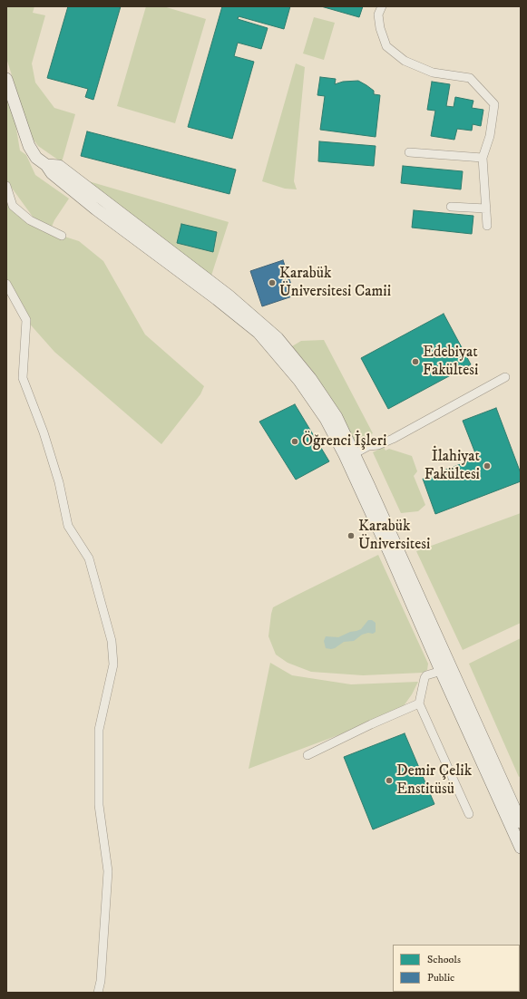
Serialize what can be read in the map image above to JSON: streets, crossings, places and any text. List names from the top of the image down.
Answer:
{
  "places": [
    "Karabük Üniversitesi Camii",
    "Edebiyat Fakültesi",
    "Öğrenci İşleri",
    "İlahiyat Fakültesi",
    "Karabük Üniversitesi",
    "Demir Çelik Enstitüsü"
  ],
  "legend": ["Schools", "Public"]
}
